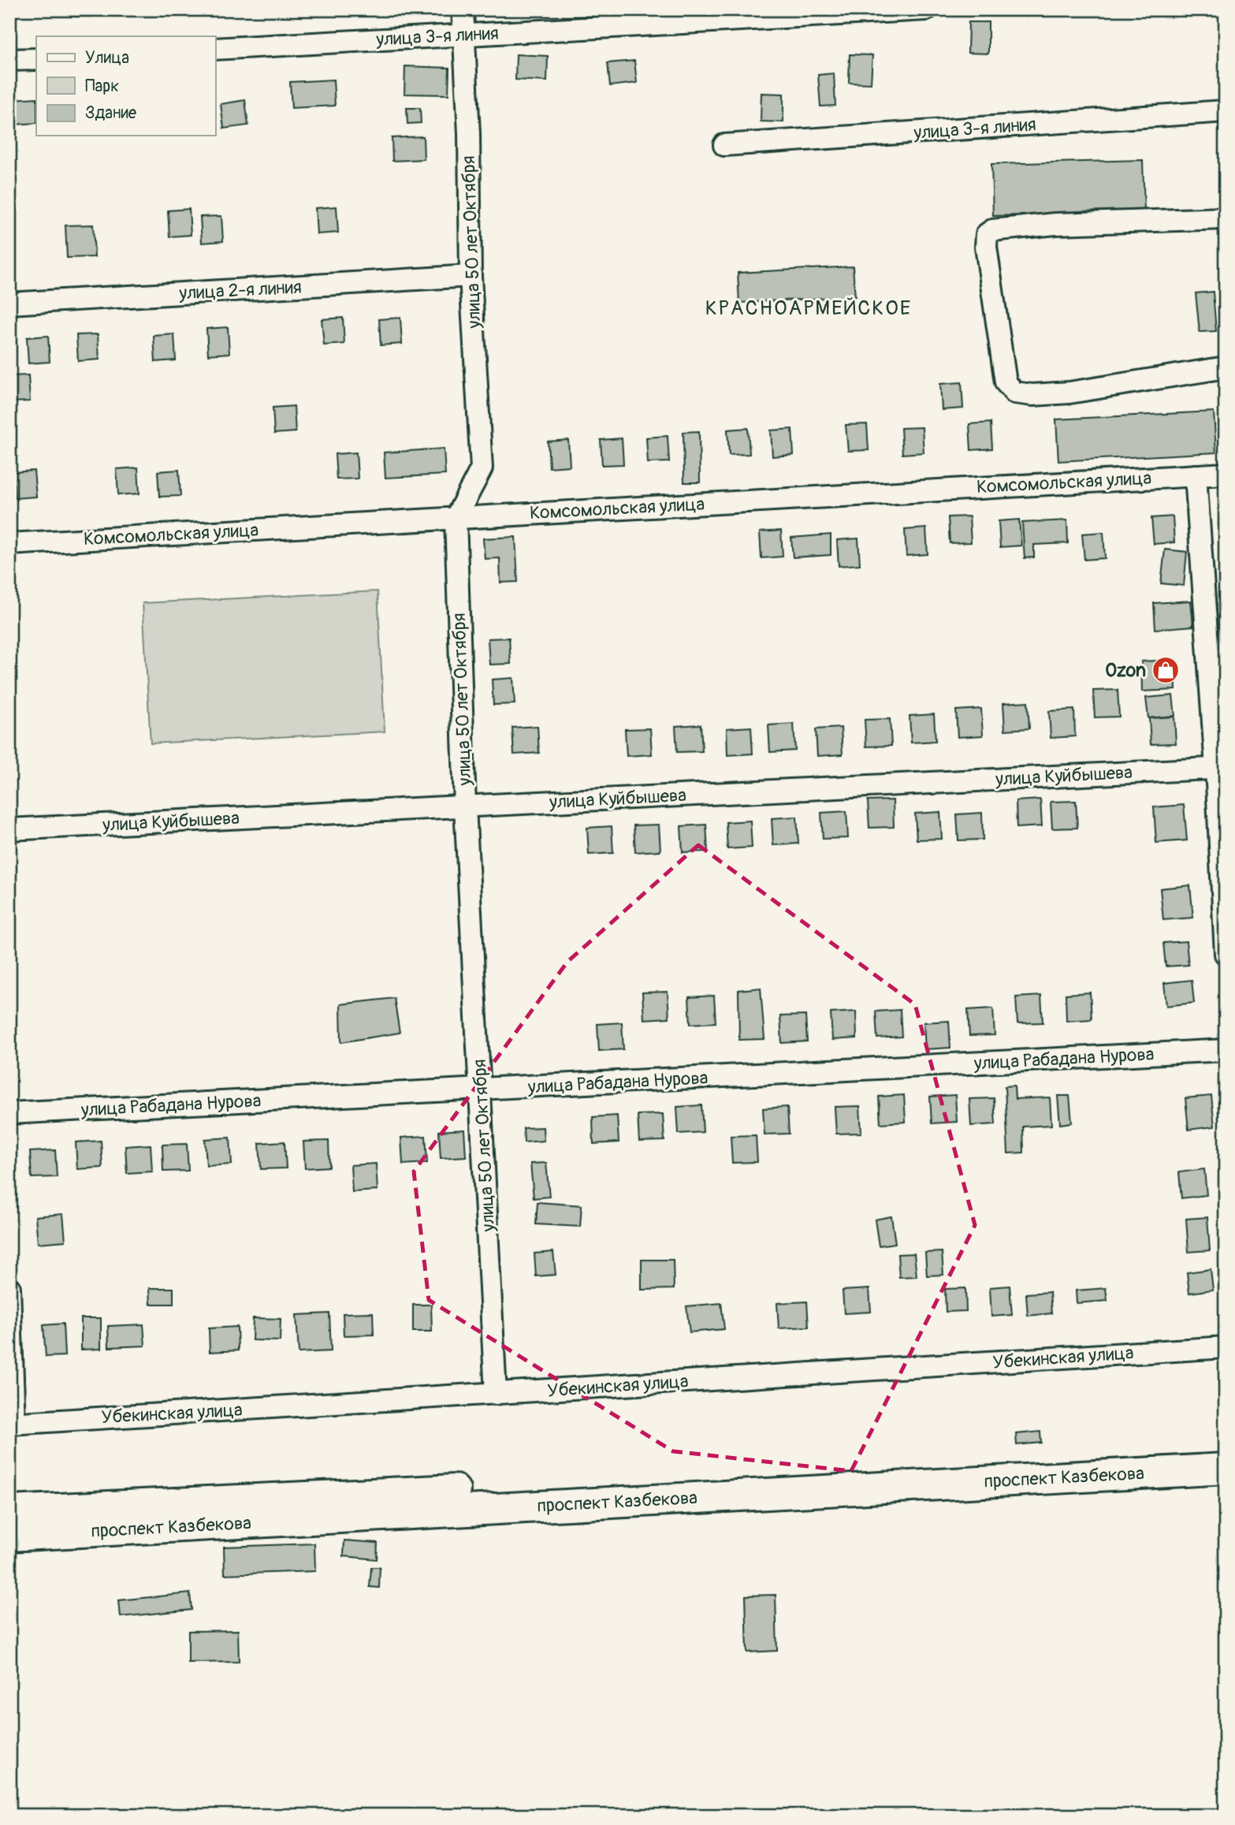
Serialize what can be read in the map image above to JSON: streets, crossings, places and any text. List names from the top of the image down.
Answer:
{
  "streets": {
    "highway": ["проспект Казбекова"],
    "street": [
      "улица 3-я линия",
      "улица 50 лет Октября",
      "улица 2-я линия",
      "Комсомольская улица",
      "улица Куйбышева",
      "улица Рабадана Нурова",
      "Убекинская улица"
    ]
  },
  "crossings": [
    ["улица 3-я линия", "улица 50 лет Октября"],
    ["улица 50 лет Октября", "улица 2-я линия"],
    ["улица 50 лет Октября", "Комсомольская улица"],
    ["улица 50 лет Октября", "улица Куйбышева"],
    ["улица 50 лет Октября", "улица Рабадана Нурова"],
    ["улица 50 лет Октября", "Убекинская улица"]
  ],
  "districts": ["КРАСНОАРМЕЙСКОЕ"],
  "places": {
    "shop": ["Ozon"]
  },
  "legend": ["Улица", "Парк", "Здание"]
}
